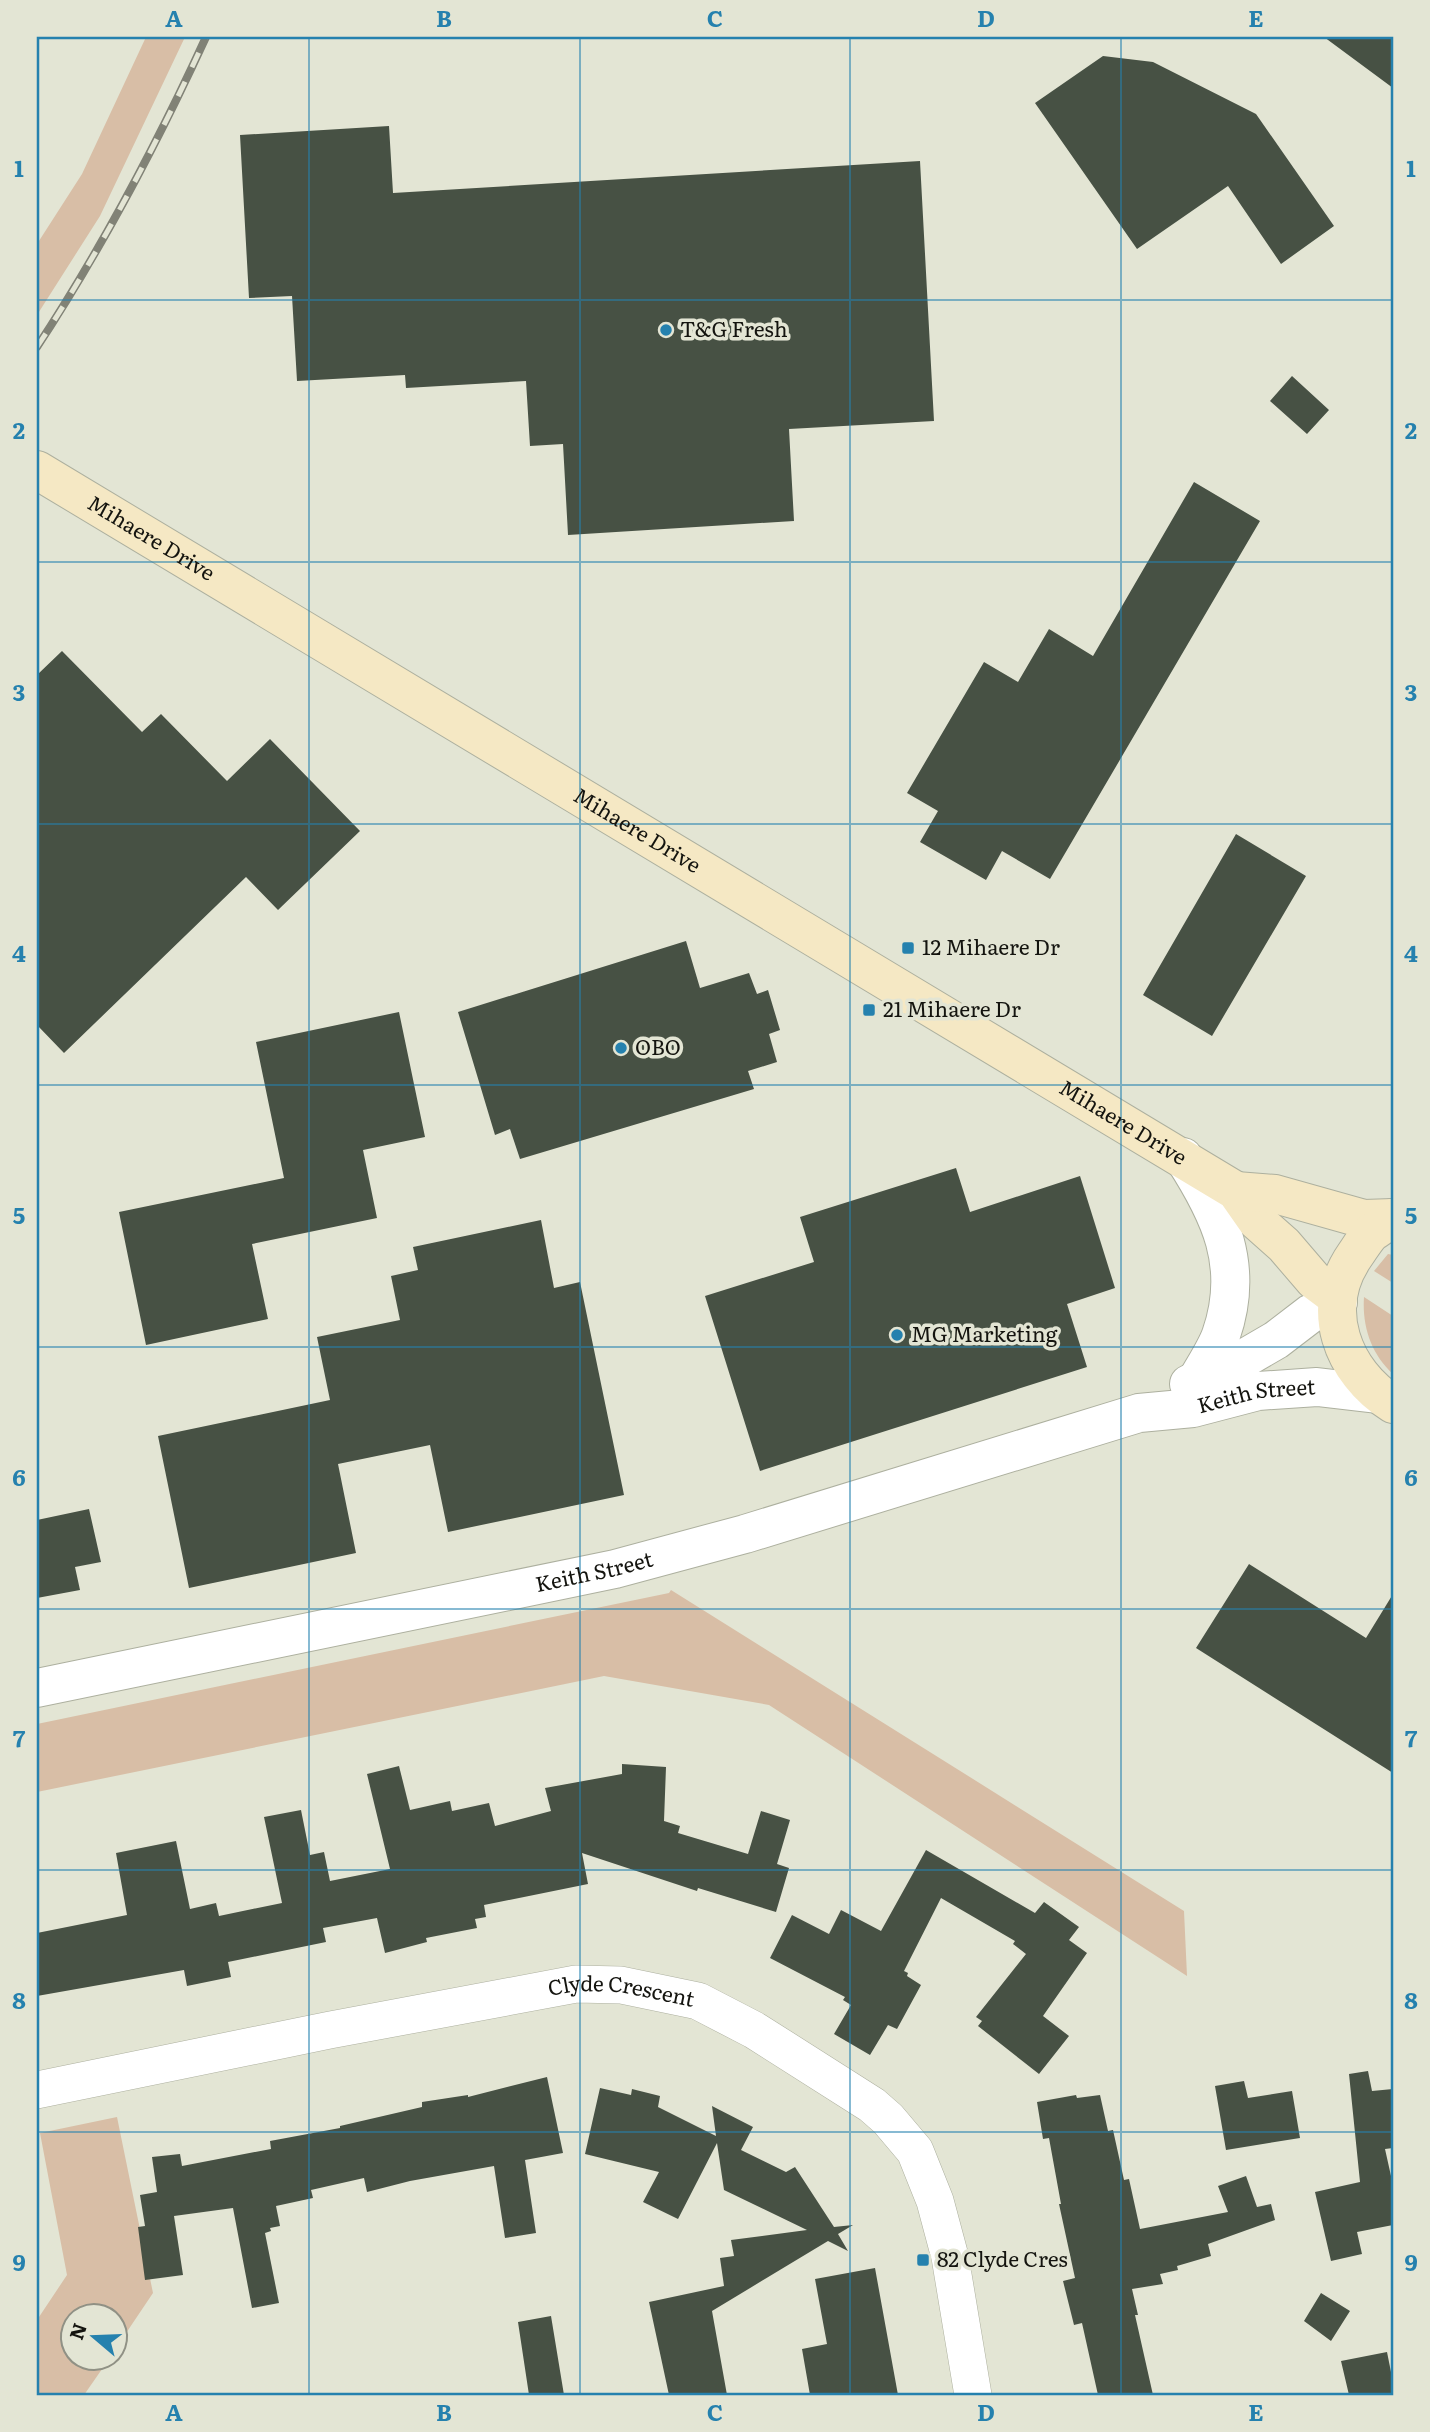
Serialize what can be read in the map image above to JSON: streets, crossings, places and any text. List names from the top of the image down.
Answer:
{
  "streets": {
    "main road": ["Mihaere Drive"],
    "street": ["Keith Street", "Clyde Crescent"]
  },
  "crossings": [
    ["Mihaere Drive", "Keith Street"]
  ],
  "places": {
    "other": ["T&G Fresh", "OBO", "MG Marketing"],
    "transit": ["12 Mihaere Dr", "21 Mihaere Dr", "82 Clyde Cres"]
  },
  "north": "left",
  "grid": {
    "columns": [
      "A",
      "B",
      "C",
      "D",
      "E"
    ],
    "rows": [
      "1",
      "2",
      "3",
      "4",
      "5",
      "6",
      "7",
      "8",
      "9"
    ]
  }
}
